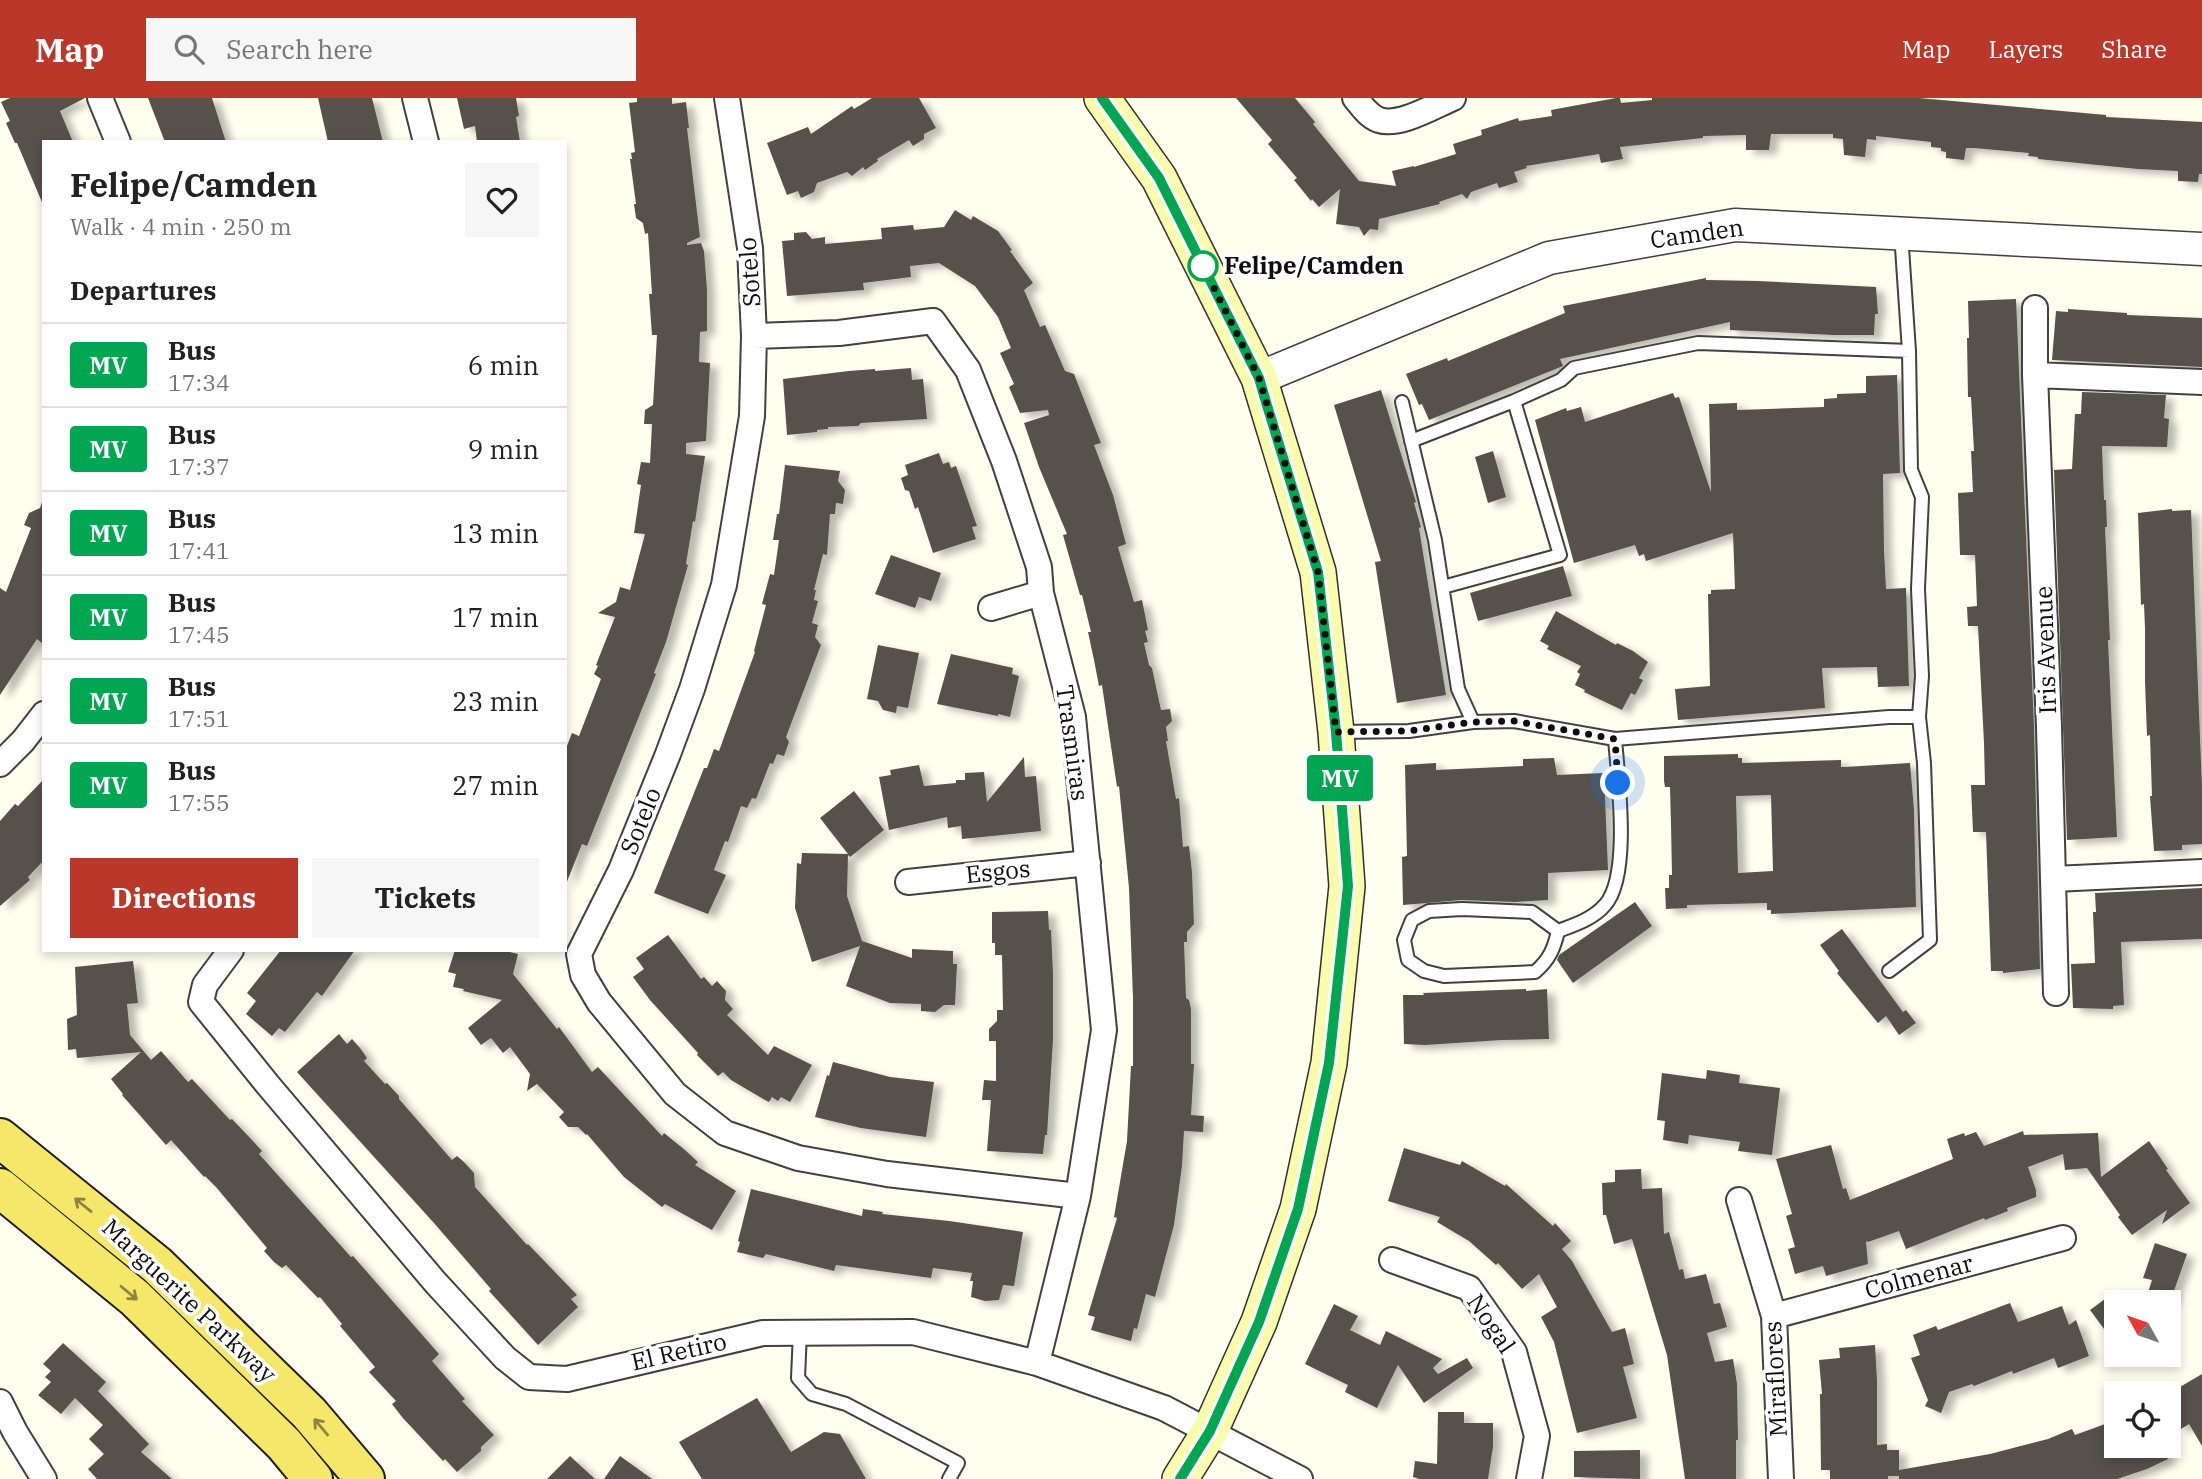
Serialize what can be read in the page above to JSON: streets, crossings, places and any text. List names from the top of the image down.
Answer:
{
  "streets": {
    "main road": ["Marguerite Parkway"],
    "street": [
      "Camden",
      "Sotelo",
      "Iris Avenue",
      "Trasmiras",
      "Esgos",
      "Colmenar",
      "Nogal",
      "El Retiro",
      "Miraflores"
    ]
  },
  "crossings": [
    ["Sotelo", "Trasmiras"],
    ["Trasmiras", "Esgos"],
    ["Trasmiras", "El Retiro"],
    ["Colmenar", "Miraflores"]
  ],
  "places": ["Felipe/Camden"],
  "lines": ["bus line MV"],
  "north": "top left",
  "page": {
    "header": "Map",
    "search": "Search here",
    "nav": ["Map", "Layers", "Share"],
    "on_map": "MV",
    "heading": [
      ["Felipe/Camden", "Walk · 4 min · 250 m"],
      "Departures"
    ],
    "list": [
      {
        "mark": "MV",
        "name": "Bus",
        "note": "17:34",
        "value": "6 min"
      },
      {
        "mark": "MV",
        "name": "Bus",
        "note": "17:37",
        "value": "9 min"
      },
      {
        "mark": "MV",
        "name": "Bus",
        "note": "17:41",
        "value": "13 min"
      },
      {
        "mark": "MV",
        "name": "Bus",
        "note": "17:45",
        "value": "17 min"
      },
      {
        "mark": "MV",
        "name": "Bus",
        "note": "17:51",
        "value": "23 min"
      },
      {
        "mark": "MV",
        "name": "Bus",
        "note": "17:55",
        "value": "27 min"
      }
    ],
    "buttons": ["Directions", "Tickets"]
  }
}
